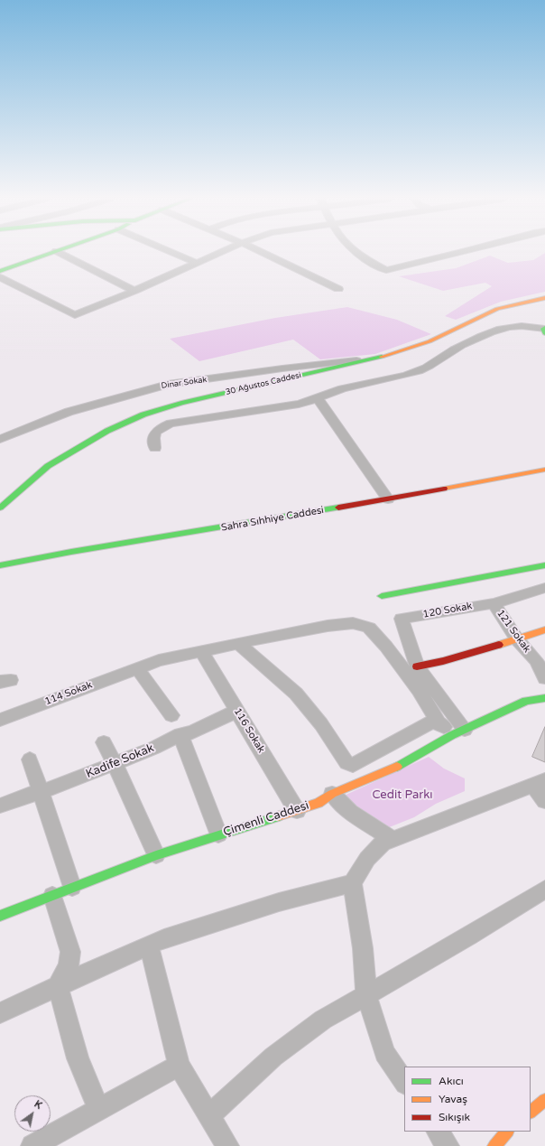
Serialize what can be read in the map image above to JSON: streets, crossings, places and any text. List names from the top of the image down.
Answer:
{
  "streets": {
    "street": [
      "Dinar Sokak",
      "30 Ağustos Caddesi",
      "Sahra Sıhhiye Caddesi",
      "120 Sokak",
      "121 Sokak",
      "114 Sokak",
      "116 Sokak",
      "Kadife Sokak",
      "Çimenli Caddesi"
    ]
  },
  "crossings": [
    ["Dinar Sokak", "30 Ağustos Caddesi"],
    ["120 Sokak", "121 Sokak"],
    ["114 Sokak", "116 Sokak"],
    ["114 Sokak", "Çimenli Caddesi"],
    ["116 Sokak", "Kadife Sokak"],
    ["116 Sokak", "Çimenli Caddesi"]
  ],
  "parks": ["Cedit Parkı"],
  "legend": ["Akıcı", "Yavaş", "Sıkışık"],
  "north": "top right"
}
